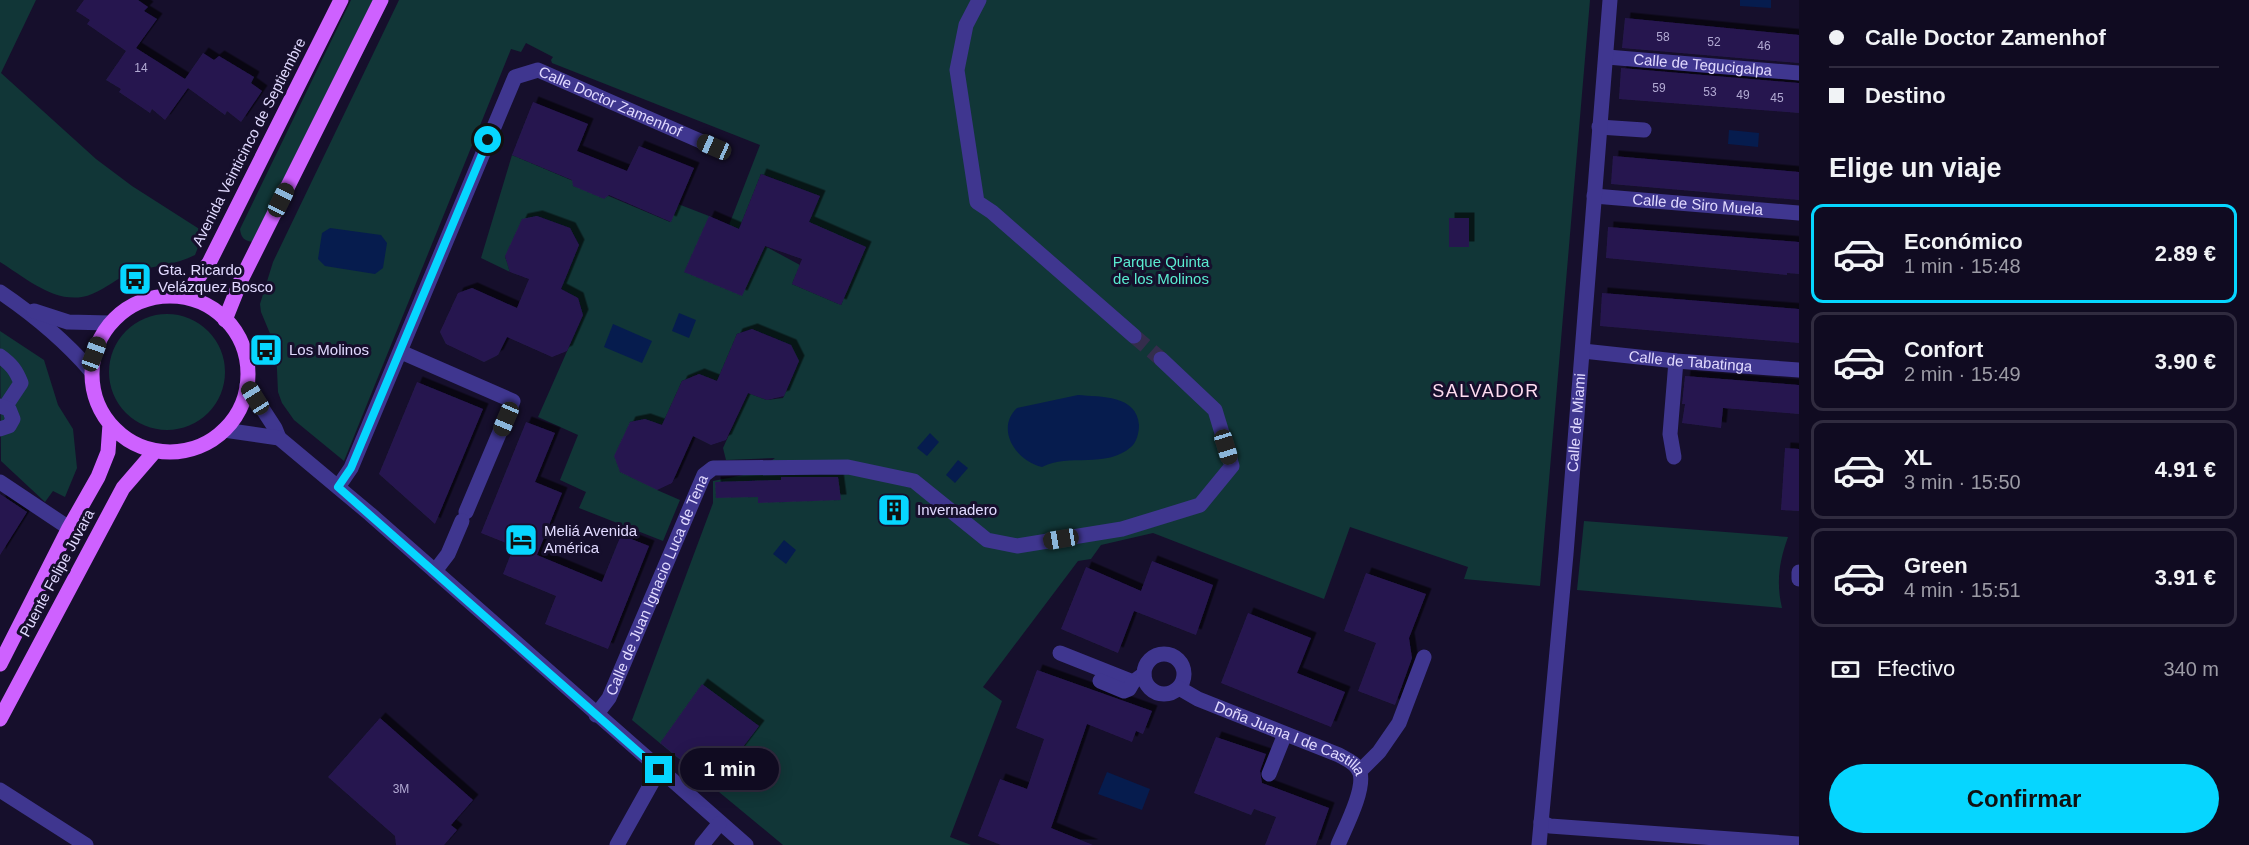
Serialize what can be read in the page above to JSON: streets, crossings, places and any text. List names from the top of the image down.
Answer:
{
  "streets": {
    "main road": ["Avenida Veinticinco de Septiembre", "Puente Felipe Juvara"],
    "street": [
      "Calle de Tegucigalpa",
      "Calle Doctor Zamenhof",
      "Calle de Siro Muela",
      "Calle de Tabatinga",
      "Calle de Miami",
      "Calle de Juan Ignacio Luca de Tena",
      "Doña Juana I de Castilla"
    ]
  },
  "crossings": [
    ["Calle de Tegucigalpa", "Calle de Miami"],
    ["Calle Doctor Zamenhof", "Calle de Juan Ignacio Luca de Tena"],
    ["Avenida Veinticinco de Septiembre", "Puente Felipe Juvara"],
    ["Avenida Veinticinco de Septiembre", "Calle de Juan Ignacio Luca de Tena"],
    ["Calle de Siro Muela", "Calle de Miami"],
    ["Calle de Tabatinga", "Calle de Miami"],
    ["Puente Felipe Juvara", "Calle de Juan Ignacio Luca de Tena"]
  ],
  "districts": ["SALVADOR"],
  "parks": ["Parque Quinta de los Molinos"],
  "places": {
    "bus stop": ["Gta. Ricardo Velázquez Bosco", "Los Molinos"],
    "building": ["Invernadero"],
    "hotel": ["Meliá Avenida América"]
  },
  "house_numbers": [
    "58",
    "52",
    "46",
    "14",
    "59",
    "53",
    "49",
    "45",
    "3M"
  ],
  "page": {
    "banner": ["Calle Doctor Zamenhof", "Destino"],
    "heading": "Elige un viaje",
    "list": [
      {
        "name": "Económico",
        "note": "1 min · 15:48",
        "value": "2.89 €"
      },
      {
        "name": "Confort",
        "note": "2 min · 15:49",
        "value": "3.90 €"
      },
      {
        "name": "XL",
        "note": "3 min · 15:50",
        "value": "4.91 €"
      },
      {
        "name": "Green",
        "note": "4 min · 15:51",
        "value": "3.91 €"
      }
    ],
    "pay": ["Efectivo", "340 m"],
    "bubble": "1 min",
    "buttons": "Confirmar"
  }
}
